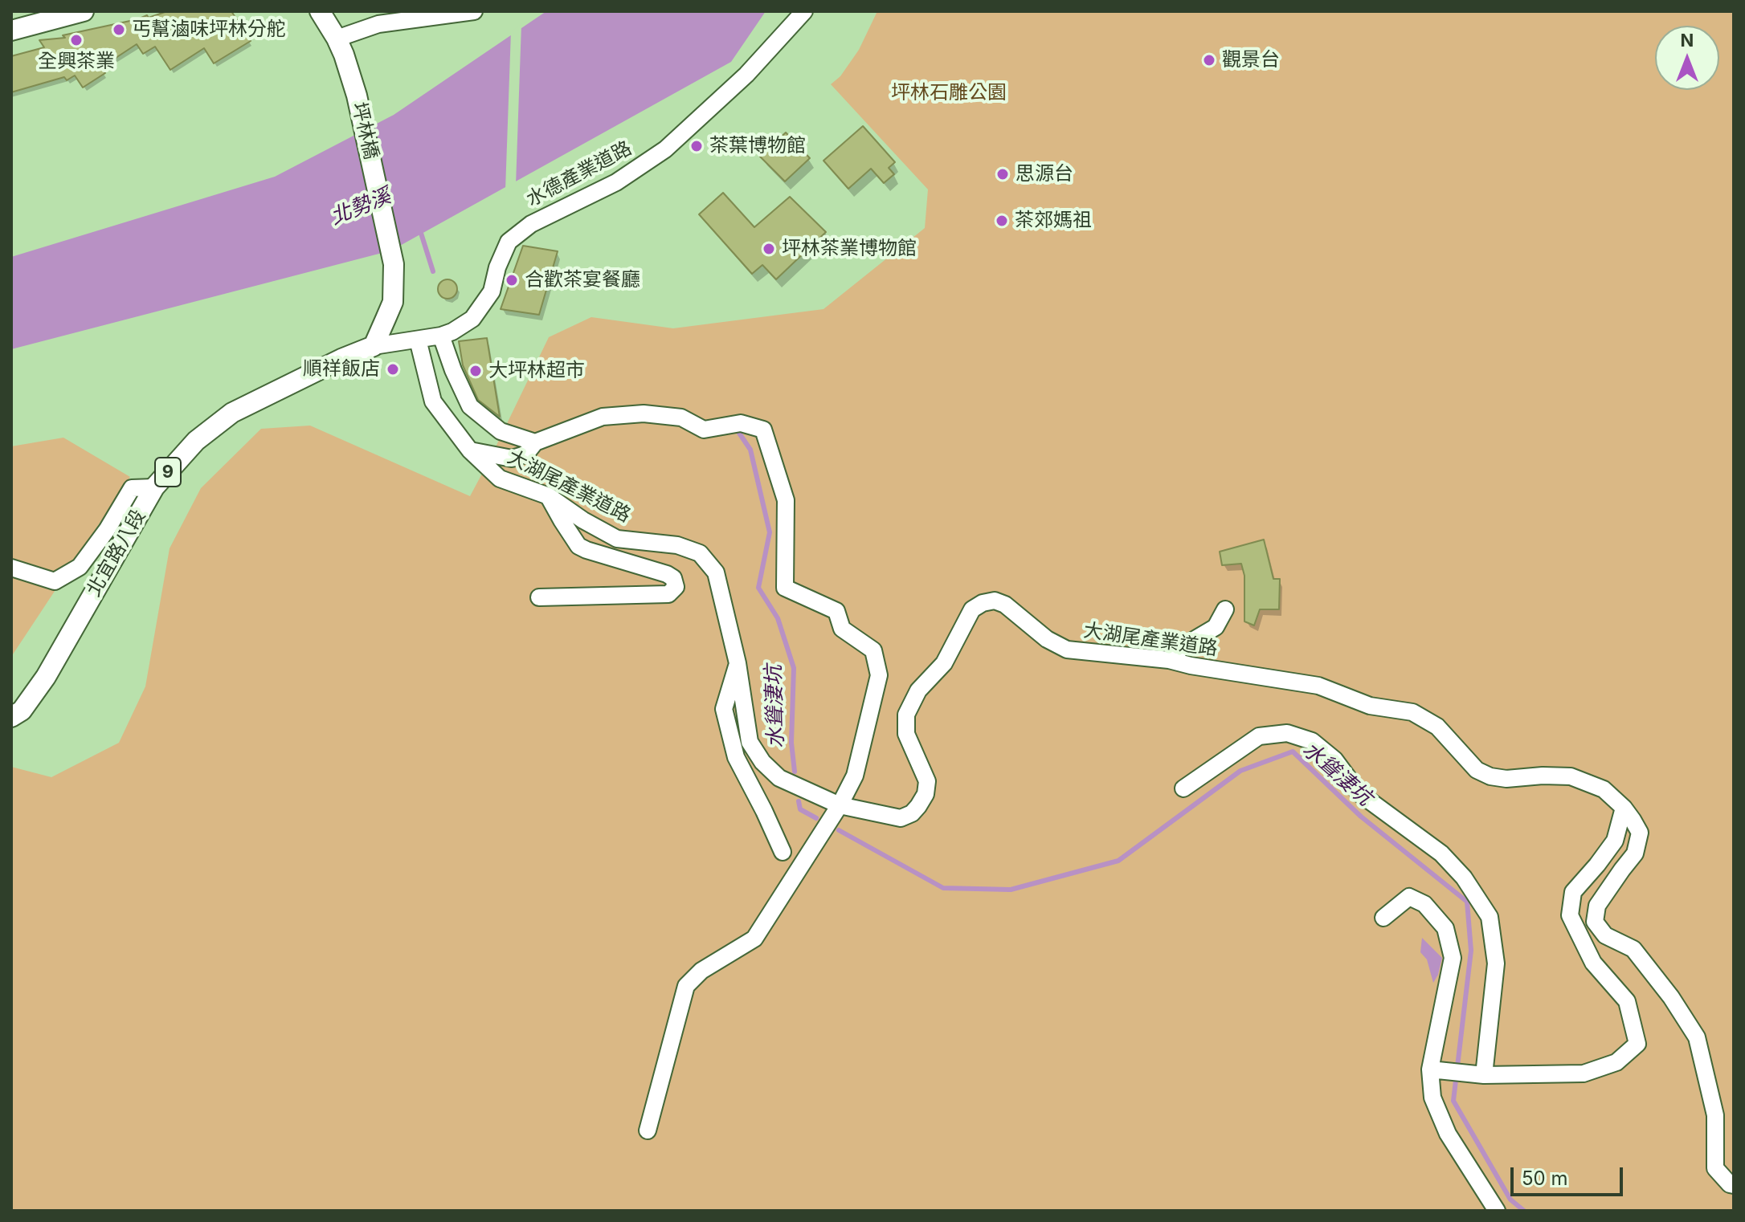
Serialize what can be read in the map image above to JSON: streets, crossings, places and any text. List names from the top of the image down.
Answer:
{
  "streets": {
    "main road": ["坪林橋", "9", "北宜路八段"],
    "street": ["水德產業道路", "大湖尾產業道路"]
  },
  "crossings": [
    ["坪林橋", "水德產業道路"],
    ["坪林橋", "北宜路八段"],
    ["水德產業道路", "大湖尾產業道路"],
    ["水德產業道路", "北宜路八段"]
  ],
  "water": ["北勢溪", "水聳淒坑"],
  "parks": ["坪林石雕公園"],
  "places": [
    "丐幫滷味坪林分舵",
    "全興茶業",
    "觀景台",
    "茶葉博物館",
    "思源台",
    "茶郊媽祖",
    "坪林茶業博物館",
    "合歡茶宴餐廳",
    "順祥飯店",
    "大坪林超市"
  ],
  "scale_bar": "50 m",
  "north": "top"
}
